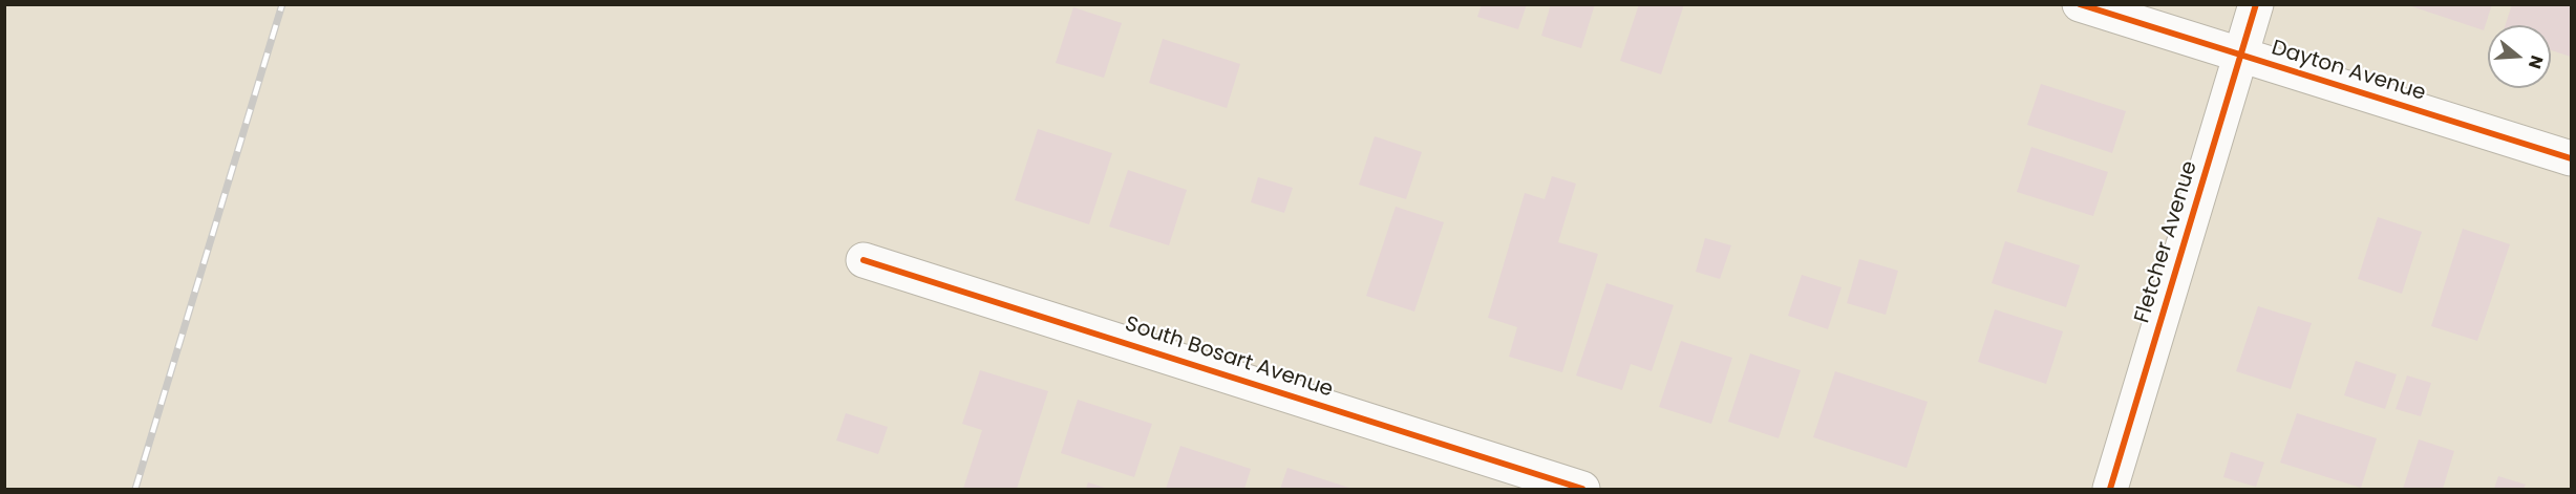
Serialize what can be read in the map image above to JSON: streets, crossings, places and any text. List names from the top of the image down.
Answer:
{
  "streets": {
    "street": ["Dayton Avenue", "Fletcher Avenue", "South Bosart Avenue"]
  },
  "crossings": [
    ["Dayton Avenue", "Fletcher Avenue"]
  ],
  "north": "right"
}
